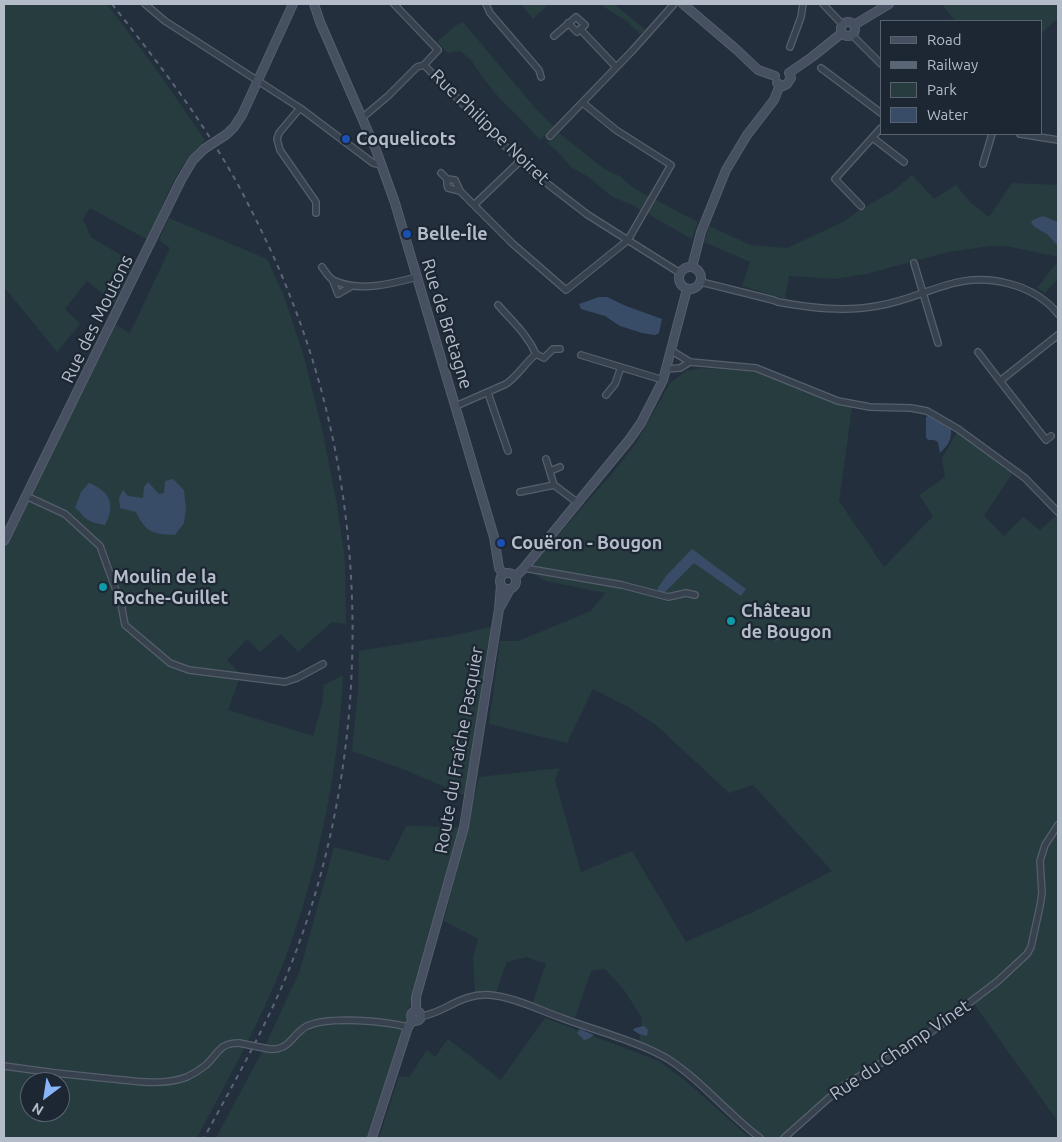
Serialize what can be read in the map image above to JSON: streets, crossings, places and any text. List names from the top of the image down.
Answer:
{
  "streets": {
    "main road": ["Rue des Moutons", "Rue de Bretagne", "Route du Fraîche Pasquier"],
    "street": ["Rue Philippe Noiret", "Rue du Champ Vinet"]
  },
  "crossings": [
    ["Rue Philippe Noiret", "Rue de Bretagne"],
    ["Rue de Bretagne", "Route du Fraîche Pasquier"]
  ],
  "places": [
    "Coquelicots",
    "Belle-Île",
    "Couëron - Bougon",
    "Moulin de la Roche-Guillet",
    "Château de Bougon"
  ],
  "legend": [
    "Road",
    "Railway",
    "Park",
    "Water"
  ],
  "north": "bottom left"
}
